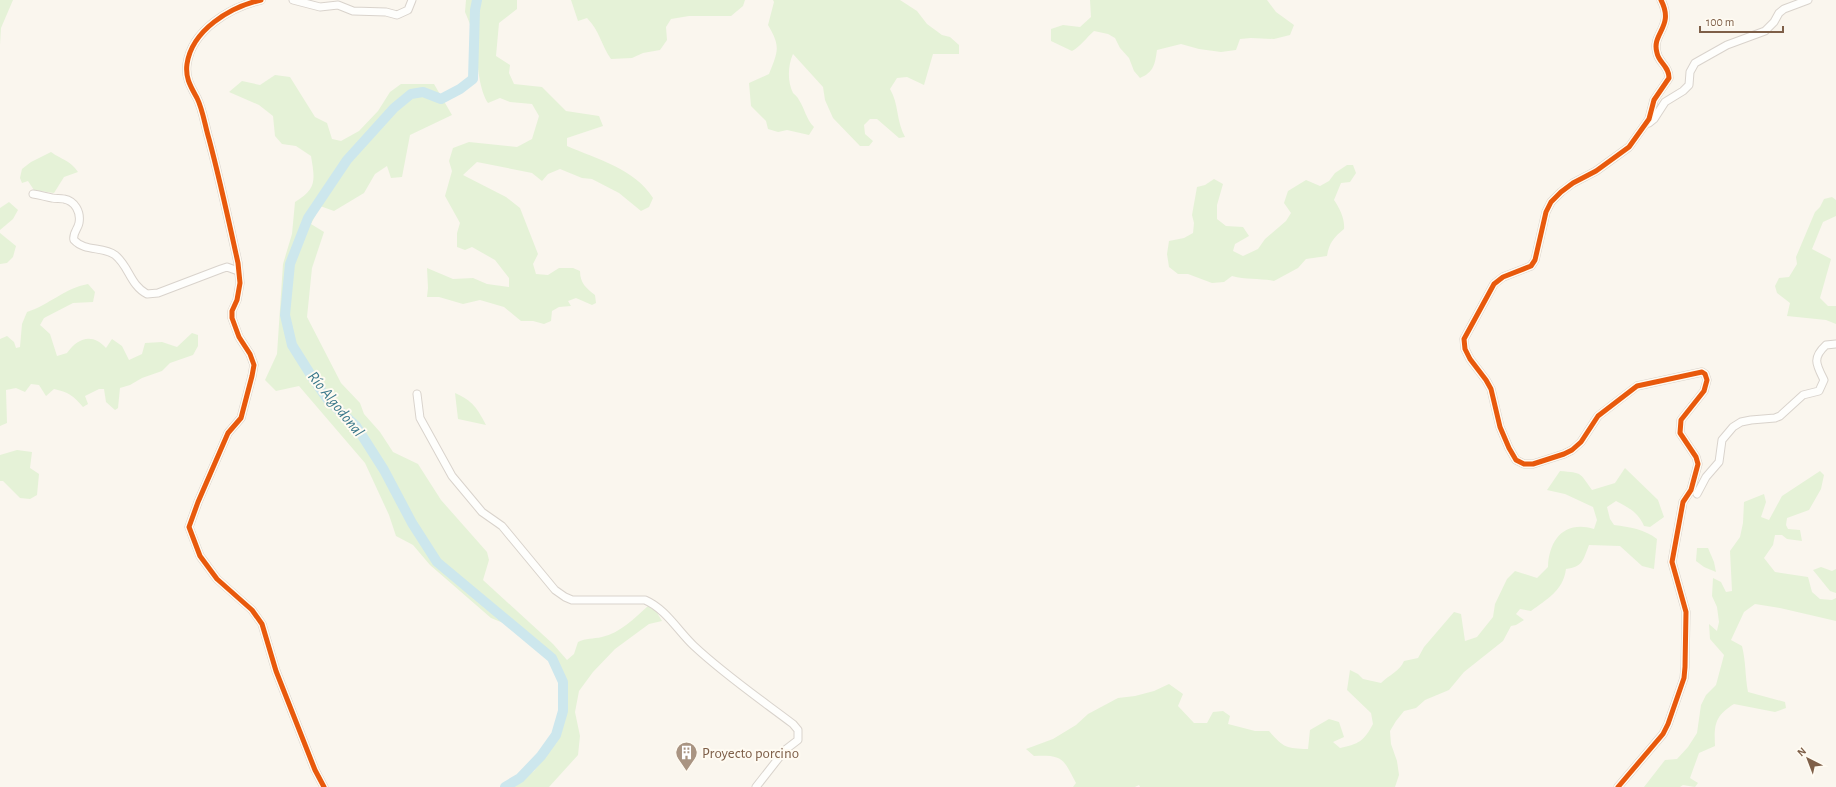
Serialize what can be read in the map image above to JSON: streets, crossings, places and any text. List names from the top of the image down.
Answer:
{
  "water": ["Río Algodonal"],
  "places": {
    "building": ["Proyecto porcino"]
  },
  "scale_bar": "100 m",
  "north": "top left"
}
